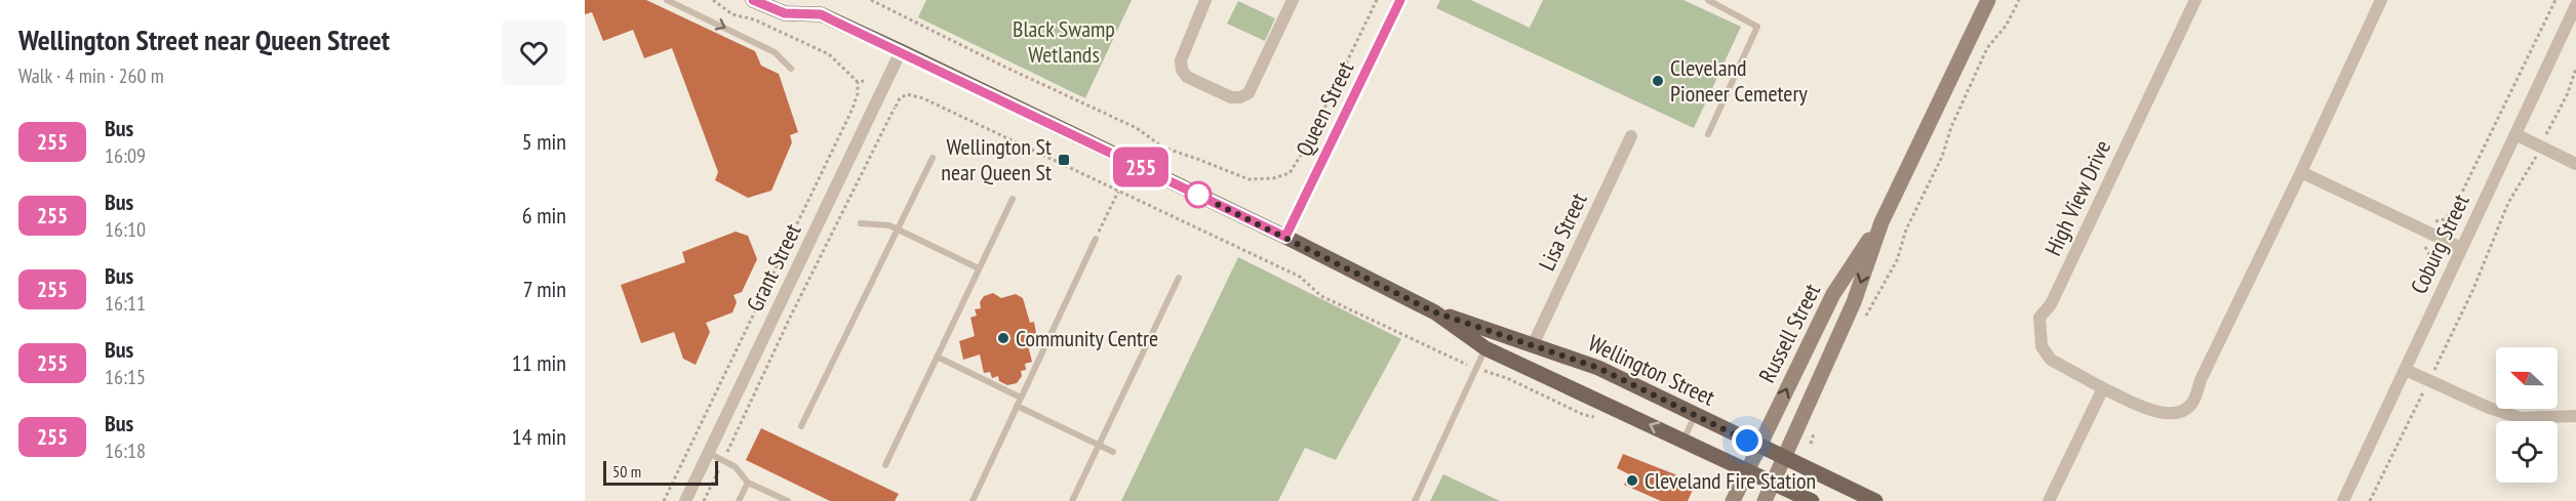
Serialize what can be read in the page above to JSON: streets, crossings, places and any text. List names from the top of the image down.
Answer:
{
  "streets": {
    "main road": ["Russell Street", "Wellington Street"],
    "street": [
      "Queen Street",
      "High View Drive",
      "Lisa Street",
      "Coburg Street",
      "Grant Street"
    ]
  },
  "crossings": [
    ["Queen Street", "Wellington Street"],
    ["Lisa Street", "Wellington Street"],
    ["Grant Street", "Wellington Street"],
    ["Russell Street", "Wellington Street"]
  ],
  "parks": ["Black Swamp Wetlands"],
  "places": {
    "other": ["Cleveland Pioneer Cemetery", "Community Centre", "Cleveland Fire Station"],
    "transit": ["Wellington St near Queen St"]
  },
  "lines": ["bus line 255"],
  "scale_bar": "50 m",
  "north": "left",
  "page": {
    "heading": ["Wellington Street near Queen Street", "Walk · 4 min · 260 m"],
    "on_map": "255",
    "list": [
      {
        "mark": "255",
        "name": "Bus",
        "note": "16:09",
        "value": "5 min"
      },
      {
        "mark": "255",
        "name": "Bus",
        "note": "16:10",
        "value": "6 min"
      },
      {
        "mark": "255",
        "name": "Bus",
        "note": "16:11",
        "value": "7 min"
      },
      {
        "mark": "255",
        "name": "Bus",
        "note": "16:15",
        "value": "11 min"
      },
      {
        "mark": "255",
        "name": "Bus",
        "note": "16:18",
        "value": "14 min"
      }
    ],
    "scale": "50 m"
  }
}
